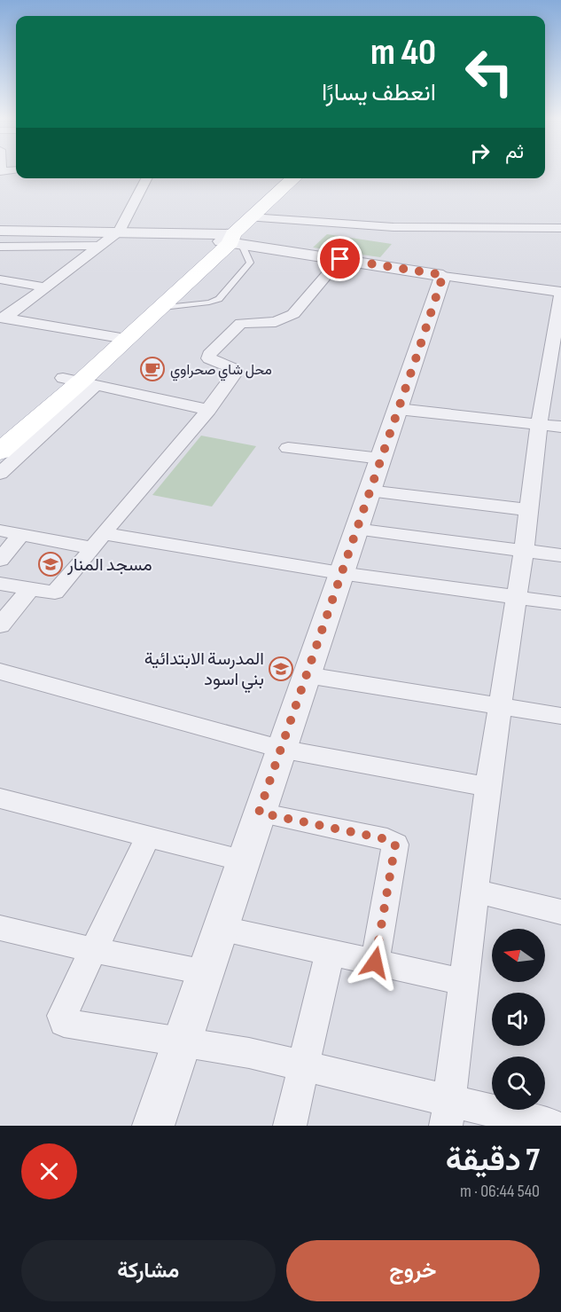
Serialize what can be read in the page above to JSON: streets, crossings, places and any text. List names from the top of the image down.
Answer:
{
  "places": {
    "cafe": ["محل شاي صحراوي"],
    "school or university": ["مسجد المنار", "المدرسة الابتدائية بني اسود"]
  },
  "north": "left",
  "page": {
    "turn": ["40 m", "انعطف يسارًا"],
    "then": "ثم",
    "heading": ["7 دقيقة", "540 m · 06:44"],
    "buttons": ["خروج", "مشاركة"]
  }
}
